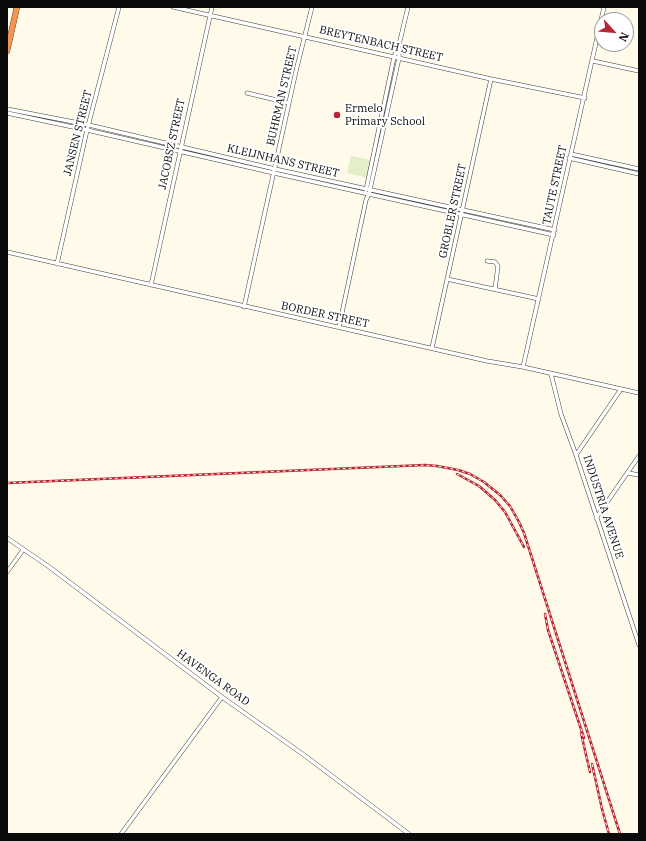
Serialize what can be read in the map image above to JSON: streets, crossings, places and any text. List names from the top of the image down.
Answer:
{
  "streets": {
    "street": [
      "BREYTENBACH STREET",
      "BUHRMAN STREET",
      "JANSEN STREET",
      "JACOBSZ STREET",
      "KLEIJNHANS STREET",
      "TAUTE STREET",
      "GROBLER STREET",
      "BORDER STREET",
      "INDUSTRIA AVENUE",
      "HAVENGA ROAD"
    ]
  },
  "crossings": [
    ["BREYTENBACH STREET", "BUHRMAN STREET"],
    ["BREYTENBACH STREET", "JACOBSZ STREET"],
    ["BREYTENBACH STREET", "TAUTE STREET"],
    ["BREYTENBACH STREET", "GROBLER STREET"],
    ["BUHRMAN STREET", "KLEIJNHANS STREET"],
    ["BUHRMAN STREET", "BORDER STREET"],
    ["JANSEN STREET", "KLEIJNHANS STREET"],
    ["JANSEN STREET", "BORDER STREET"],
    ["JACOBSZ STREET", "KLEIJNHANS STREET"],
    ["JACOBSZ STREET", "BORDER STREET"],
    ["KLEIJNHANS STREET", "TAUTE STREET"],
    ["KLEIJNHANS STREET", "GROBLER STREET"],
    ["TAUTE STREET", "BORDER STREET"],
    ["GROBLER STREET", "BORDER STREET"],
    ["BORDER STREET", "INDUSTRIA AVENUE"]
  ],
  "places": ["Ermelo Primary School"],
  "north": "bottom right"
}
